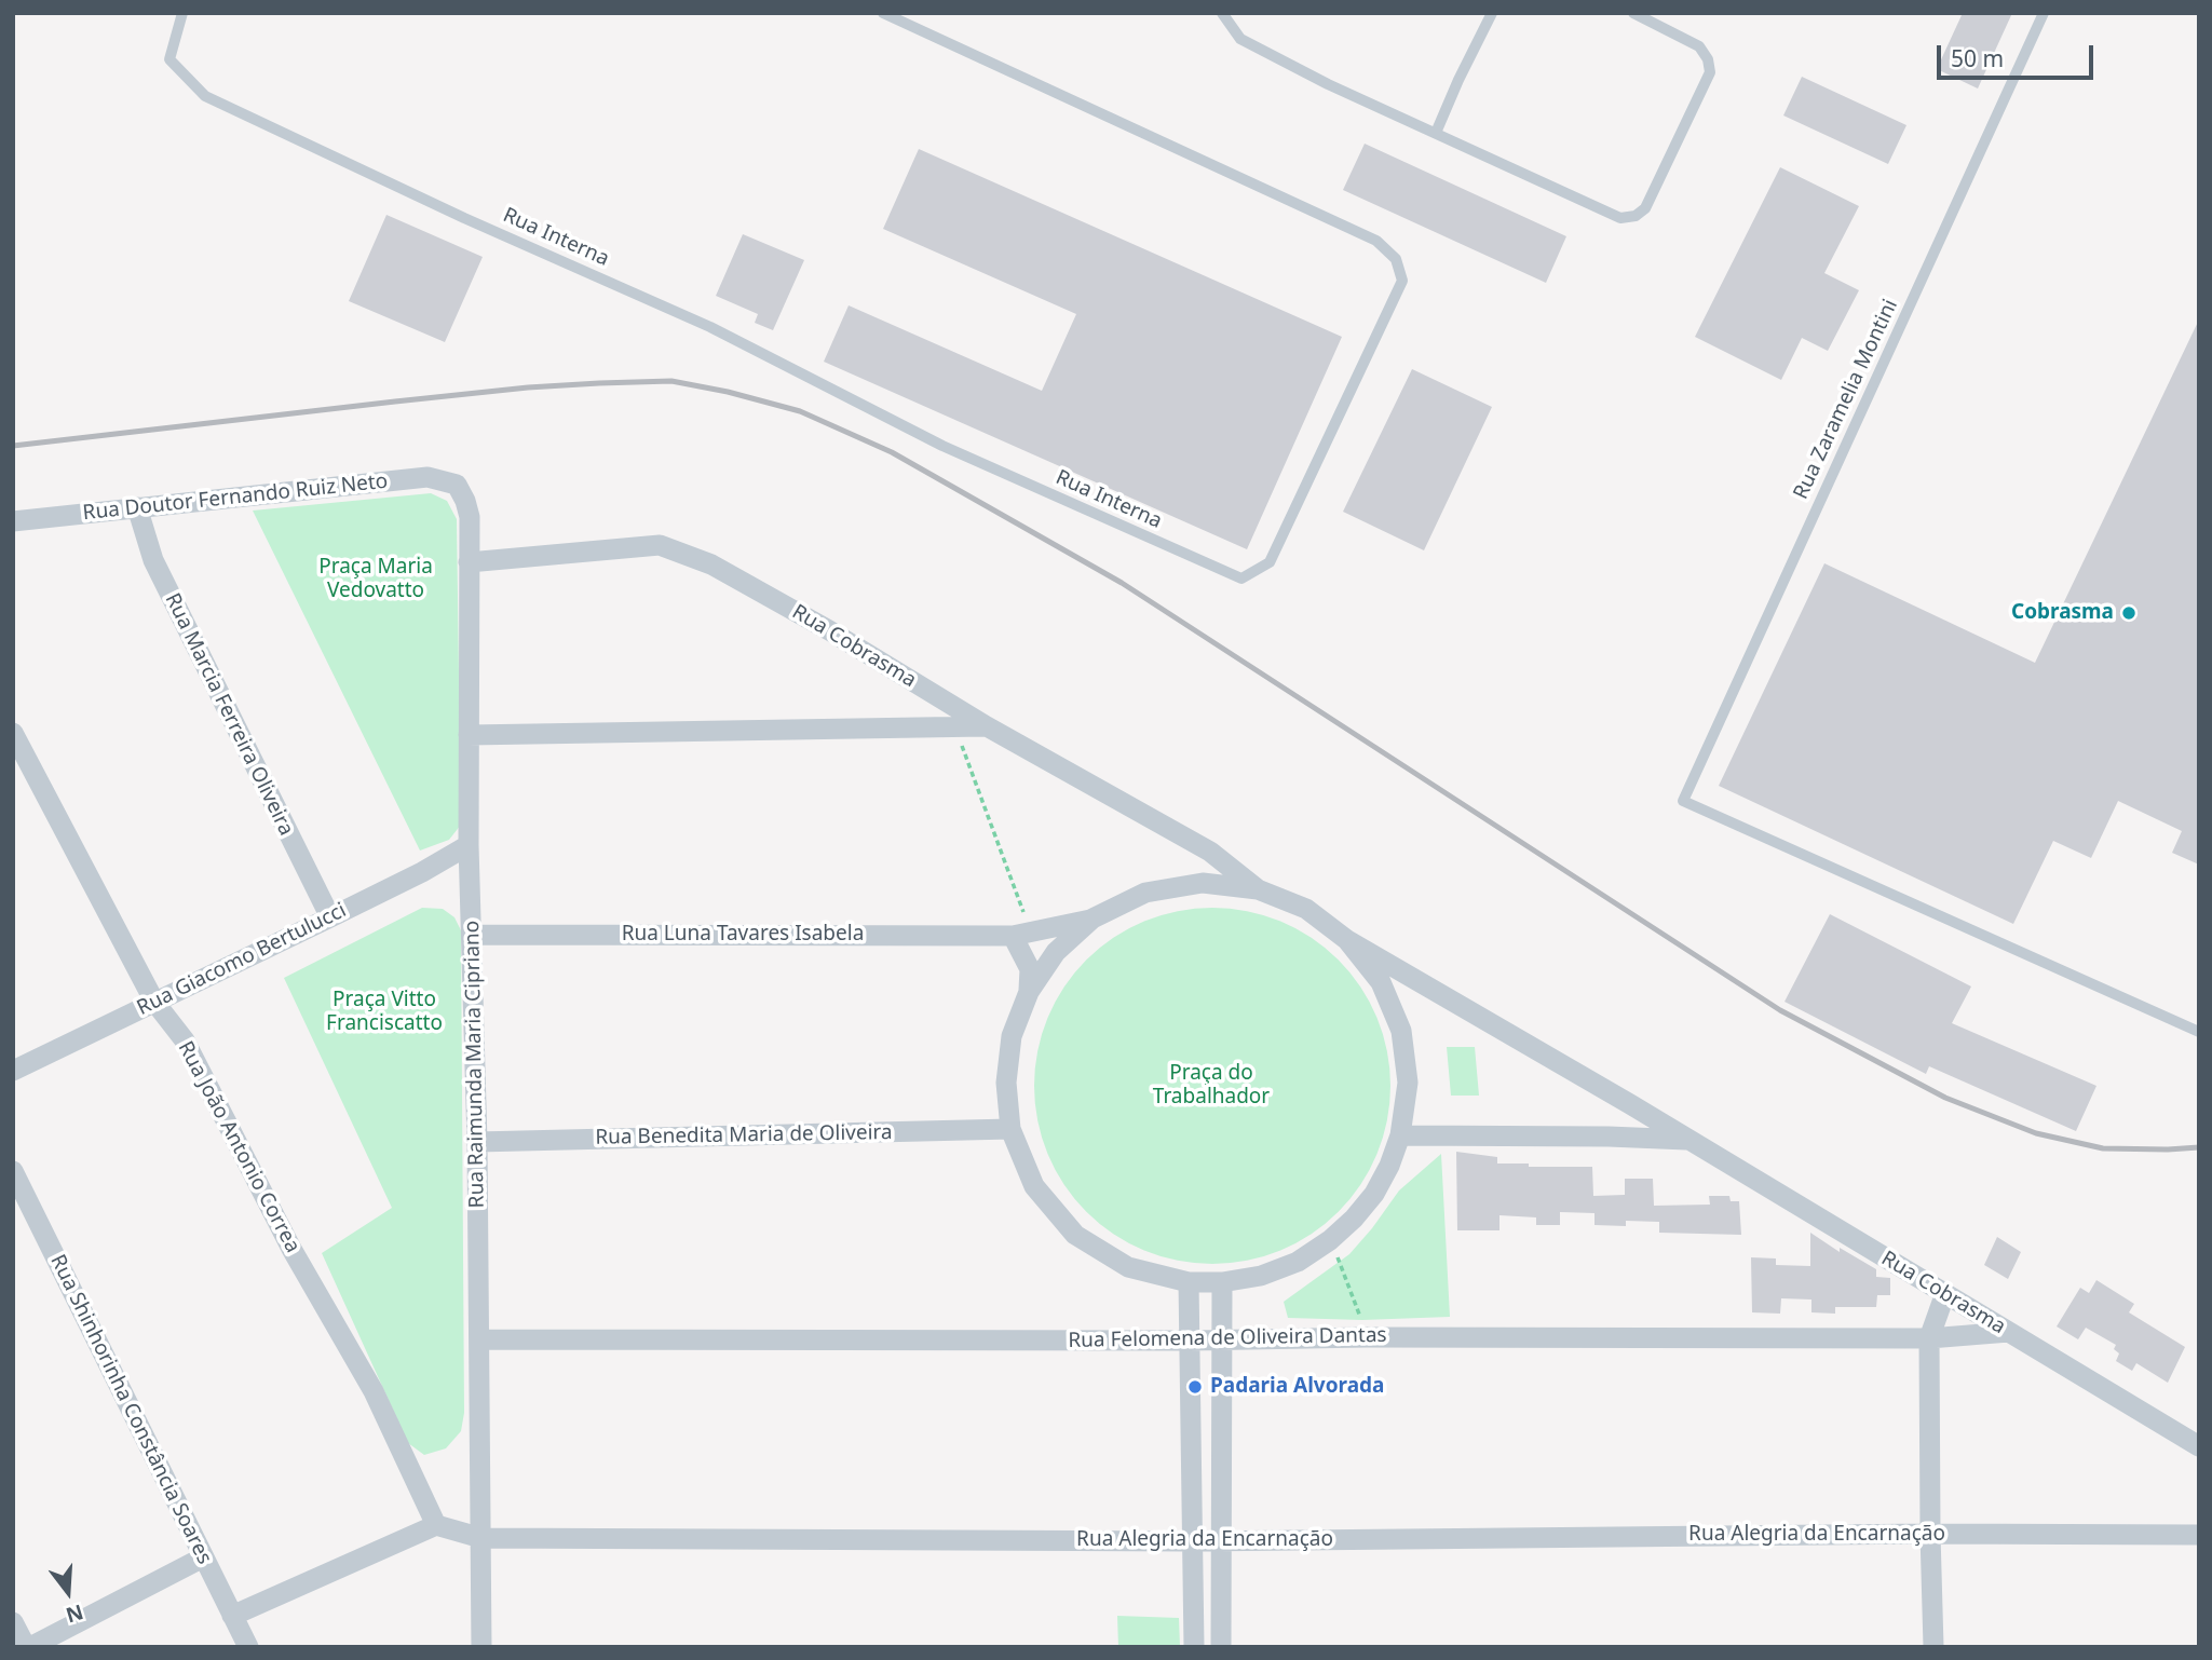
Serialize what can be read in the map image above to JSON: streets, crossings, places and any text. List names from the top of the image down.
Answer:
{
  "streets": {
    "street": [
      "Rua Doutor Fernando Ruiz Neto",
      "Rua Cobrasma",
      "Rua Marcia Ferreira Oliveira",
      "Rua Luna Tavares Isabela",
      "Rua Giacomo Bertulucci",
      "Rua Raimunda Maria Cipriano",
      "Rua Benedita Maria de Oliveira",
      "Rua João Antonio Correa",
      "Rua Felomena de Oliveira Dantas",
      "Rua Shinhorinha Constância Soares",
      "Rua Alegria da Encarnação"
    ],
    "lane": ["Rua Interna", "Rua Zaramelia Montini"]
  },
  "crossings": [
    ["Rua Doutor Fernando Ruiz Neto", "Rua Marcia Ferreira Oliveira"],
    ["Rua Doutor Fernando Ruiz Neto", "Rua Raimunda Maria Cipriano"],
    ["Rua Cobrasma", "Rua Raimunda Maria Cipriano"],
    ["Rua Cobrasma", "Rua Felomena de Oliveira Dantas"],
    ["Rua Marcia Ferreira Oliveira", "Rua Giacomo Bertulucci"],
    ["Rua Luna Tavares Isabela", "Rua Raimunda Maria Cipriano"],
    ["Rua Giacomo Bertulucci", "Rua Raimunda Maria Cipriano"],
    ["Rua Giacomo Bertulucci", "Rua João Antonio Correa"],
    ["Rua Raimunda Maria Cipriano", "Rua Benedita Maria de Oliveira"],
    ["Rua Raimunda Maria Cipriano", "Rua Felomena de Oliveira Dantas"],
    ["Rua Raimunda Maria Cipriano", "Rua Alegria da Encarnação"],
    ["Rua João Antonio Correa", "Rua Alegria da Encarnação"]
  ],
  "parks": ["Praça Maria Vedovatto", "Praça Vitto Franciscatto", "Praça do Trabalhador"],
  "places": ["Cobrasma", "Padaria Alvorada"],
  "scale_bar": "50 m",
  "north": "bottom"
}
